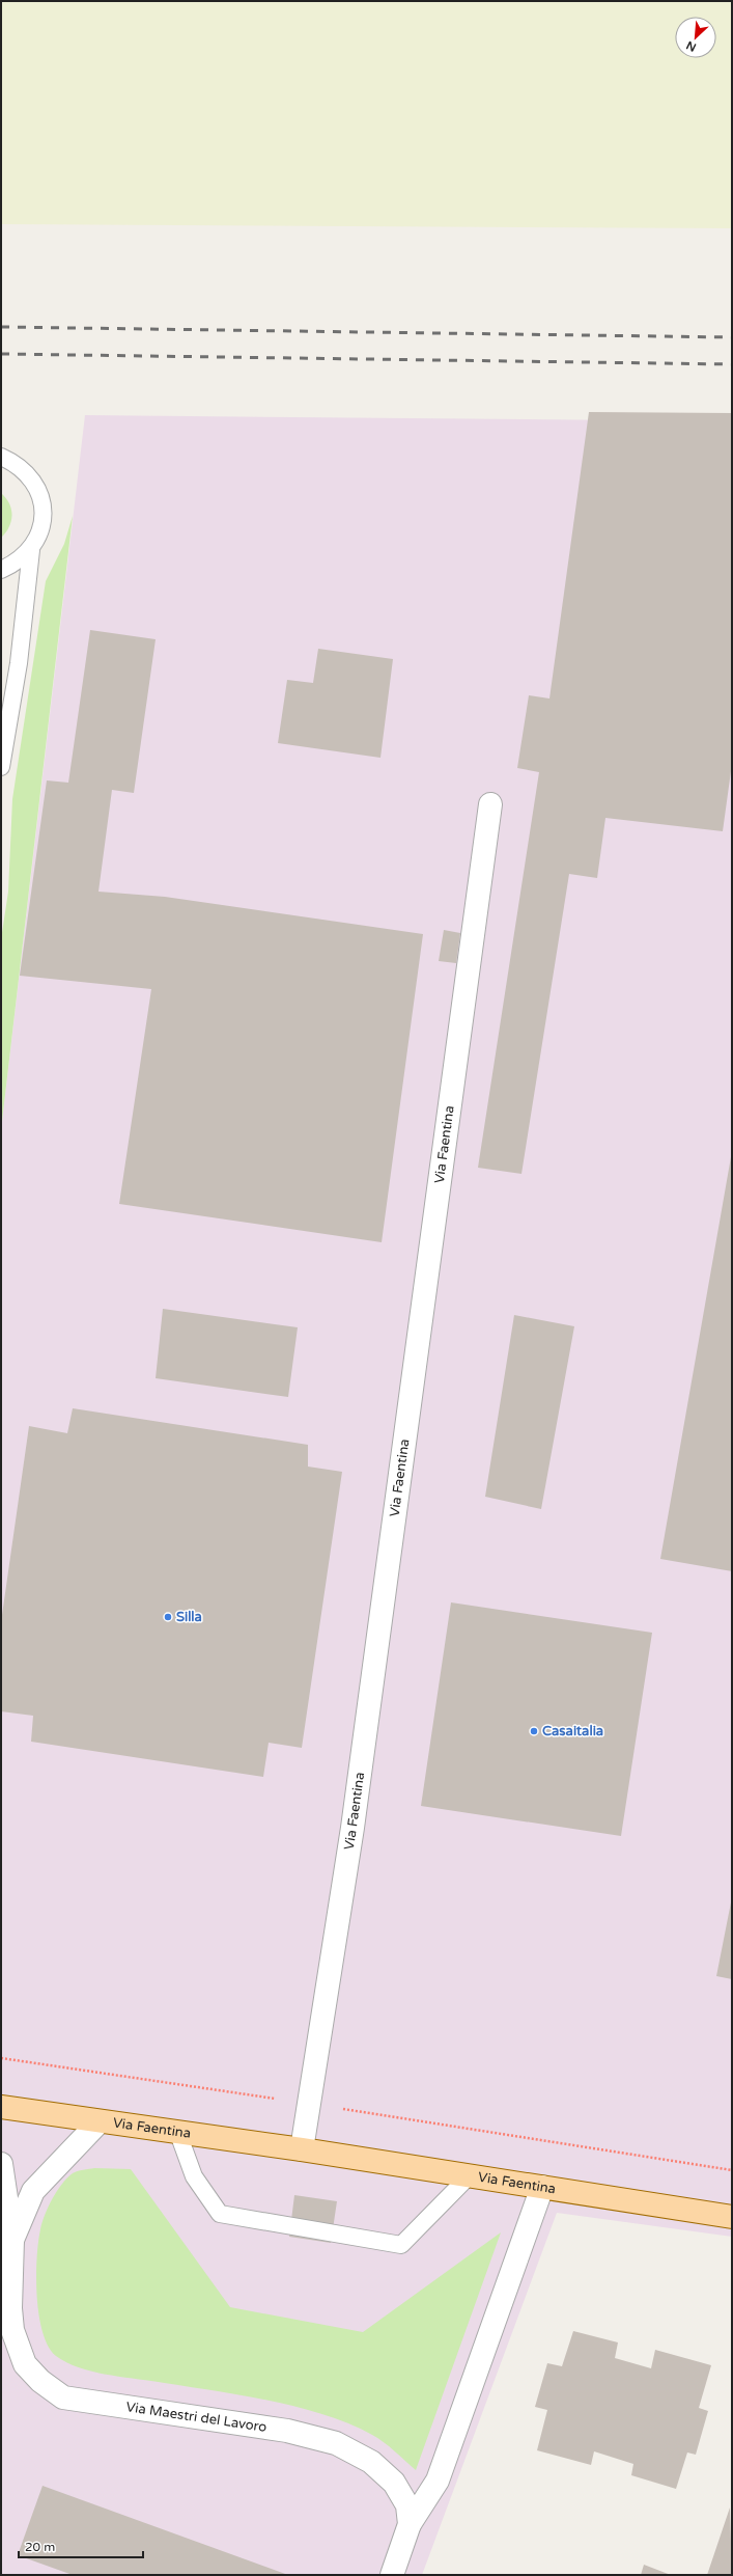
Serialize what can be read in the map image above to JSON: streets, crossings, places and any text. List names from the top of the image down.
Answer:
{
  "streets": {
    "main road": ["Via Faentina"],
    "street": ["Via Maestri del Lavoro"]
  },
  "crossings": [
    ["Via Faentina", "Via Maestri del Lavoro"]
  ],
  "places": ["Silla", "Casaitalia"],
  "scale_bar": "20 m",
  "north": "bottom left"
}
